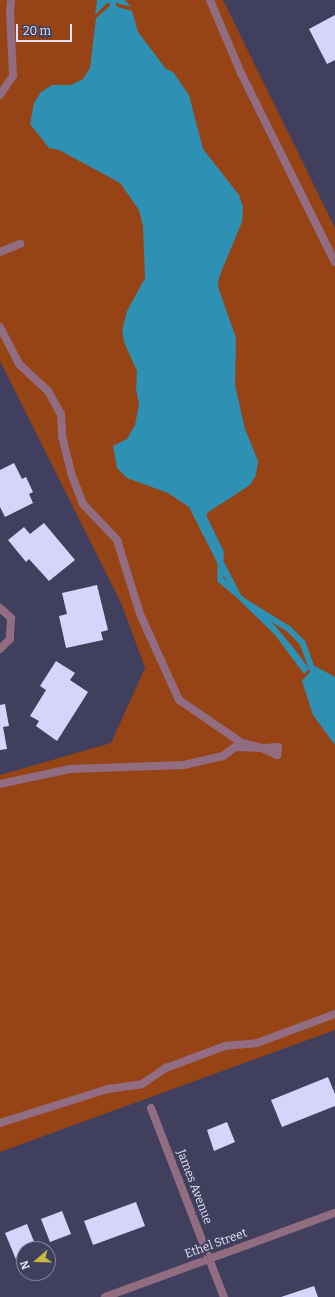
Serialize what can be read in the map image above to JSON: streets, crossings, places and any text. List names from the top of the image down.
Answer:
{
  "streets": {
    "street": ["James Avenue", "Ethel Street"]
  },
  "crossings": [
    ["James Avenue", "Ethel Street"]
  ],
  "scale_bar": "20 m",
  "north": "left"
}
